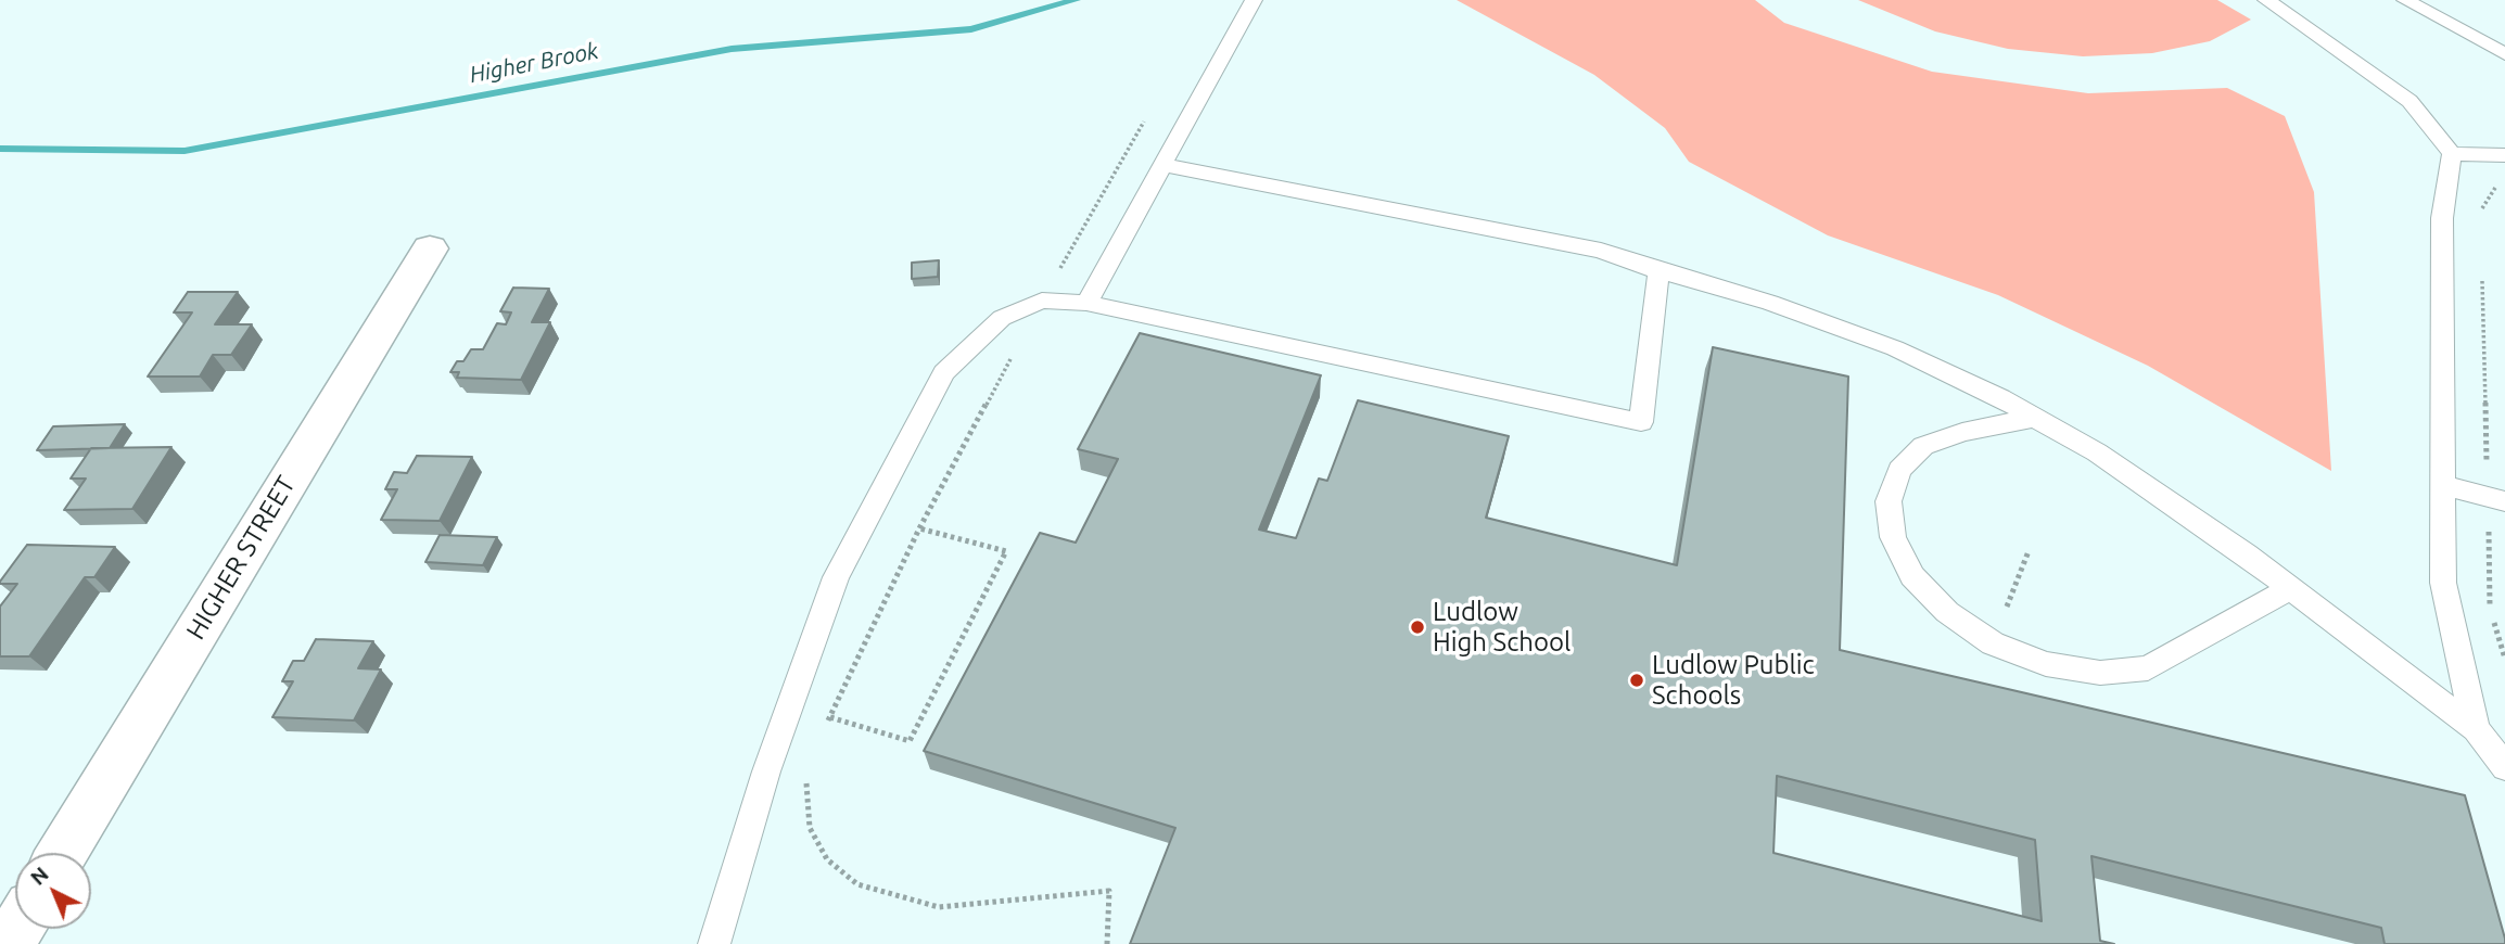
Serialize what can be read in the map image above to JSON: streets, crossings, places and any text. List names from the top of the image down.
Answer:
{
  "streets": {
    "street": ["HIGHER STREET"]
  },
  "water": ["Higher Brook"],
  "places": ["Ludlow High School", "Ludlow Public Schools"],
  "north": "top left"
}
